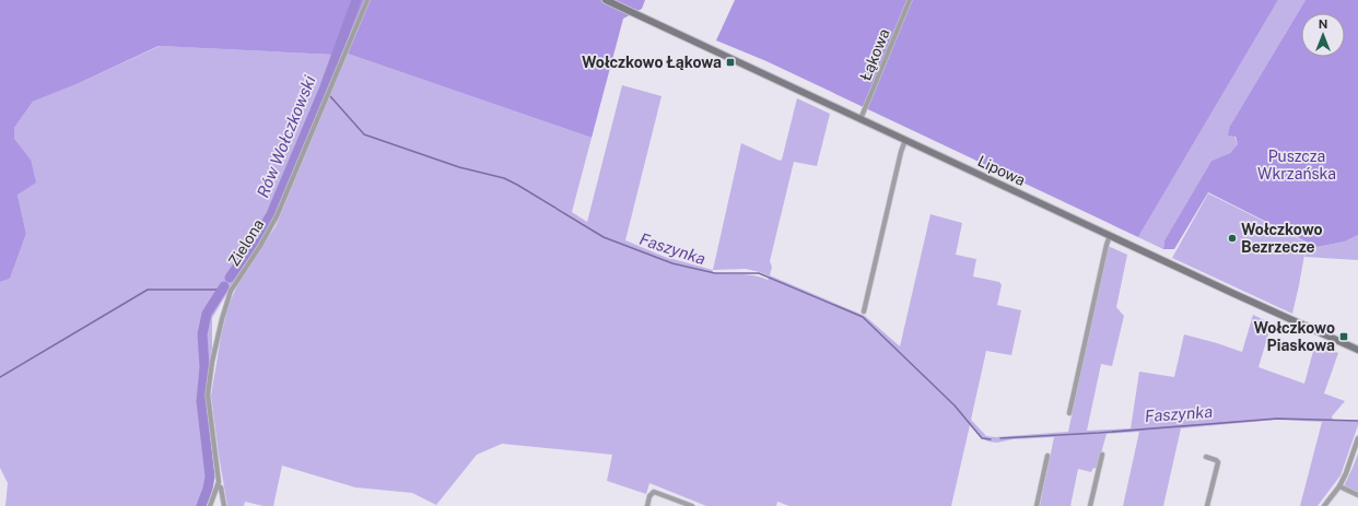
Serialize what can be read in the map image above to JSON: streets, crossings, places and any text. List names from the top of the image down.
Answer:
{
  "streets": {
    "street": ["Łąkowa", "Lipowa", "Zielona"]
  },
  "crossings": [
    ["Łąkowa", "Lipowa"]
  ],
  "water": ["Rów Wołczkowski", "Faszynka"],
  "parks": ["Puszcza Wkrzańska"],
  "places": {
    "transit": ["Wołczkowo Łąkowa", "Wołczkowo Piaskowa"],
    "other": ["Wołczkowo Bezrzecze"]
  },
  "north": "top"
}
